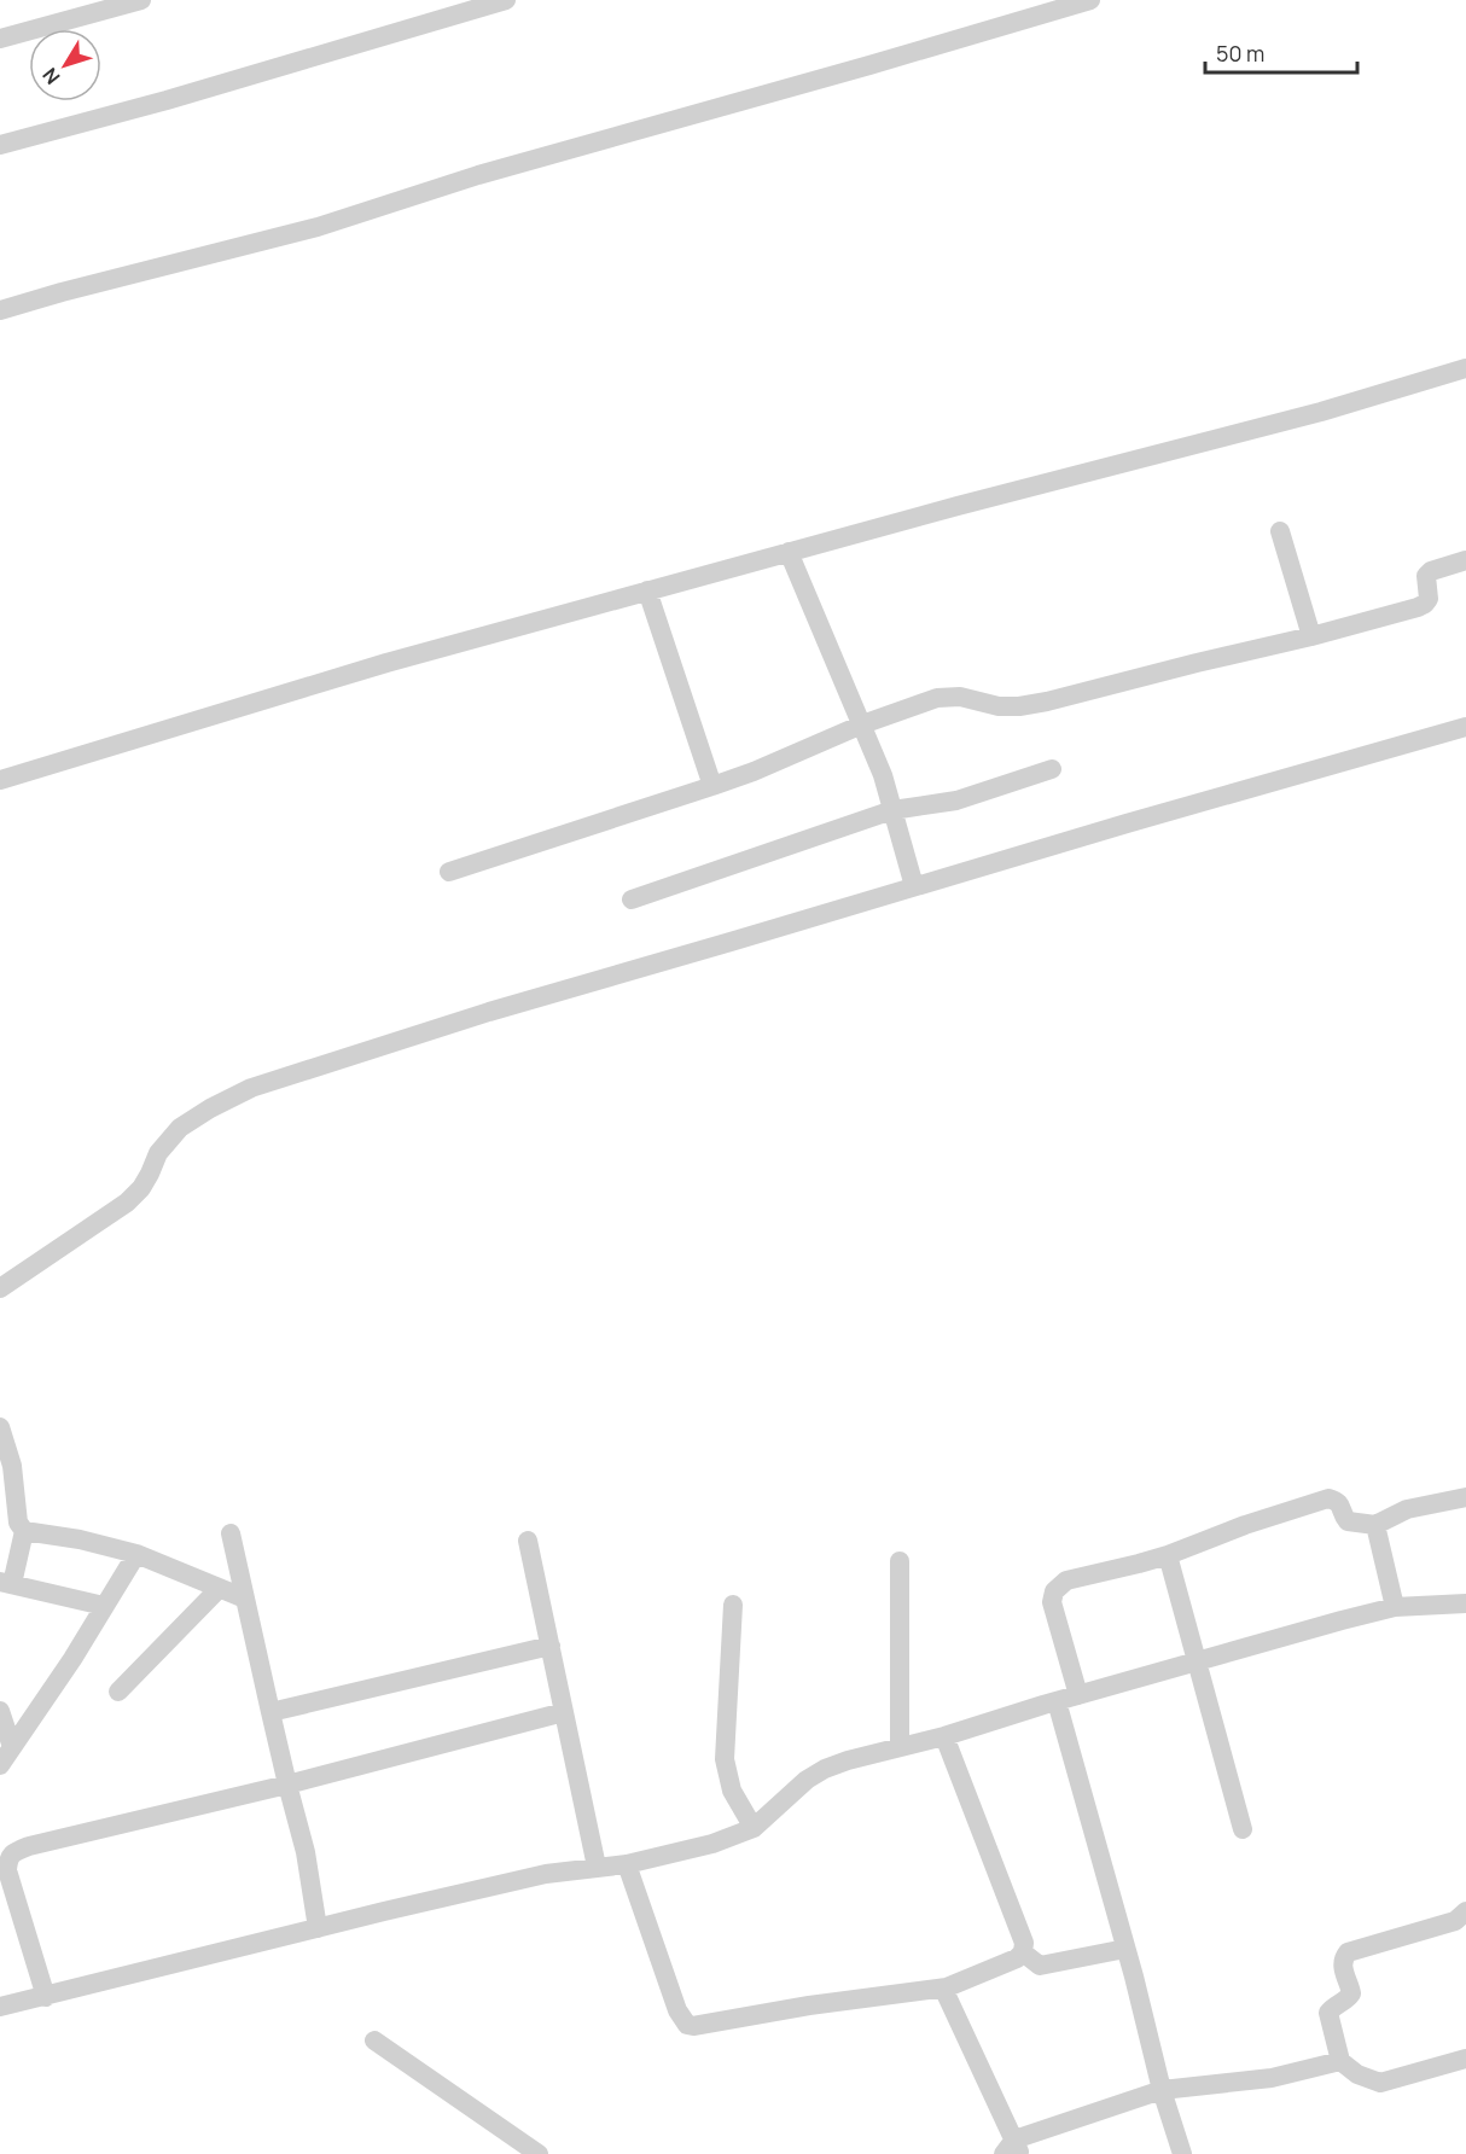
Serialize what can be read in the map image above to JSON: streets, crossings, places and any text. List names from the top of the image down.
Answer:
{
  "scale_bar": "50 m",
  "north": "bottom left"
}
